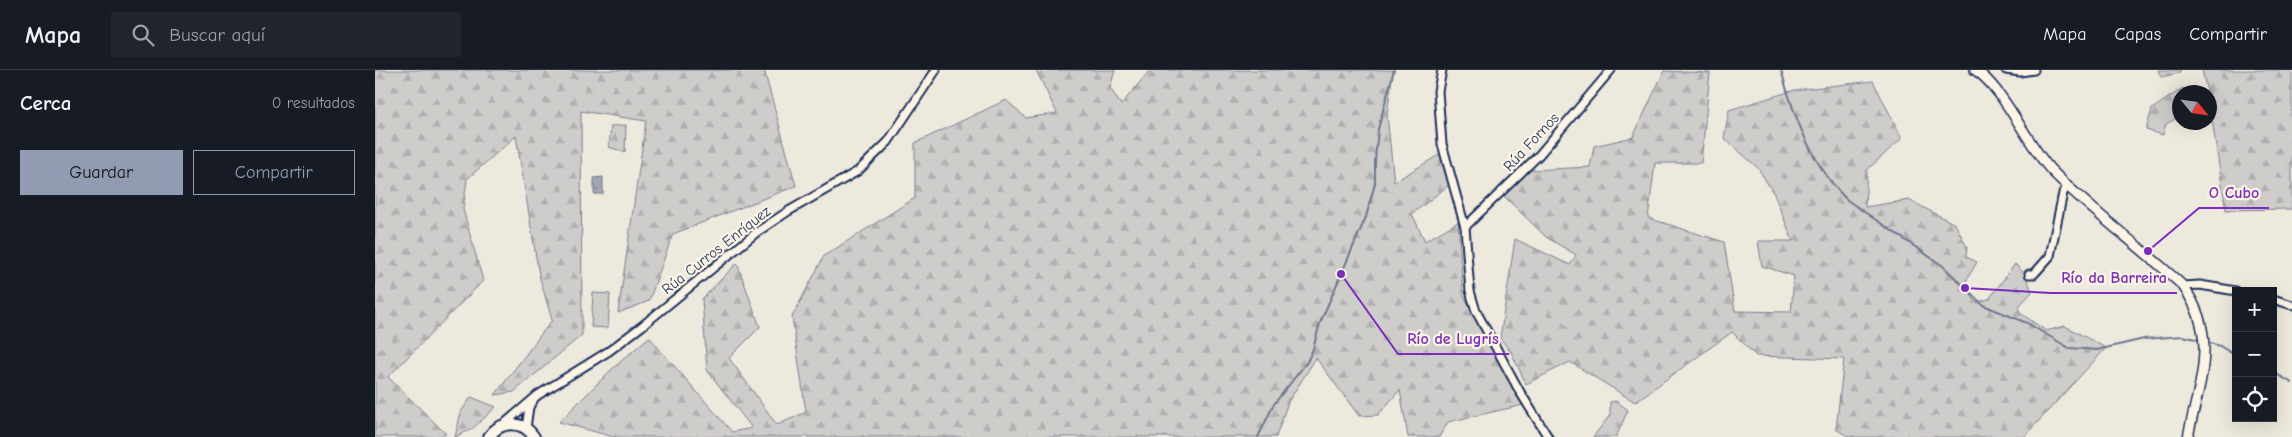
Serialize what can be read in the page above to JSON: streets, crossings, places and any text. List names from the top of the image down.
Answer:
{
  "streets": {
    "street": ["Rúa Fornos", "Rúa Curros Enríquez"]
  },
  "places": ["O Cubo", "Río de Lugrís", "Río da Barreira"],
  "north": "bottom right",
  "page": {
    "header": "Mapa",
    "search": "Buscar aquí",
    "nav": ["Mapa", "Capas", "Compartir"],
    "heading": ["Cerca", "0 resultados"],
    "buttons": ["Guardar", "Compartir"],
    "map_buttons": ["+", "−"]
  }
}
